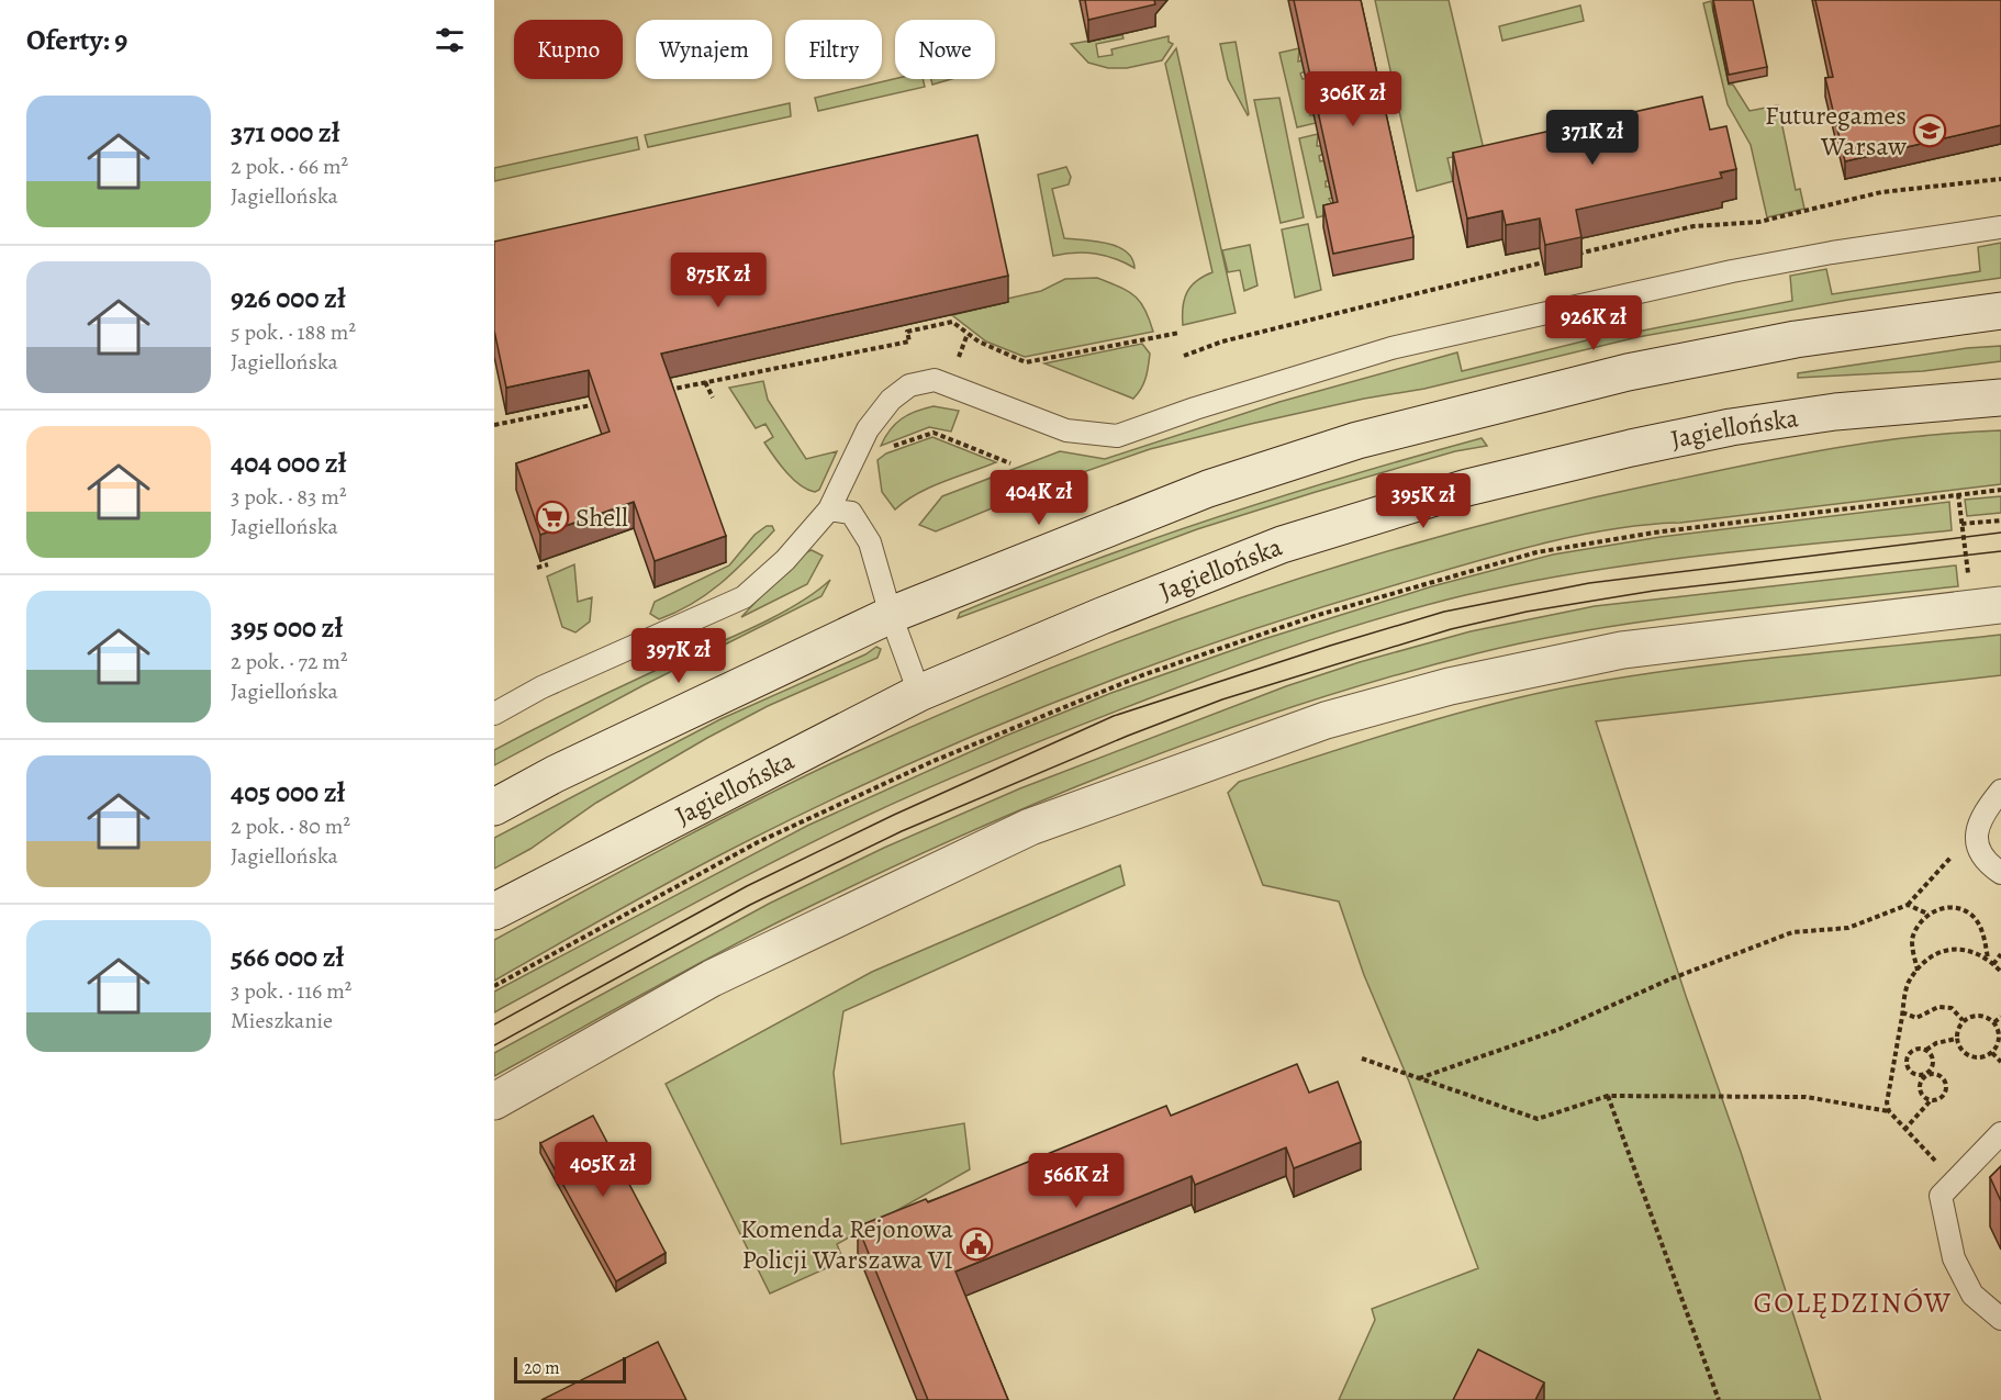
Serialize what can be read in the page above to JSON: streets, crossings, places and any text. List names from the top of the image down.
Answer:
{
  "streets": {
    "main road": ["Jagiellońska"]
  },
  "districts": ["GOLĘDZINÓW"],
  "places": {
    "school or university": ["Futuregames Warsaw"],
    "supermarket": ["Shell"],
    "public building": ["Komenda Rejonowa Policji Warszawa VI"]
  },
  "scale_bar": "20 m",
  "page": {
    "heading": "Oferty: 9",
    "chip": [
      "Kupno",
      "Wynajem",
      "Filtry",
      "Nowe"
    ],
    "price": [
      "306K zł",
      "371K zł",
      "875K zł",
      "926K zł",
      "404K zł",
      "395K zł",
      "397K zł",
      "405K zł",
      "566K zł"
    ],
    "list": [
      {
        "name": "371 000 zł",
        "note": "2 pok. · 66 m² · Jagiellońska"
      },
      {
        "name": "926 000 zł",
        "note": "5 pok. · 188 m² · Jagiellońska"
      },
      {
        "name": "404 000 zł",
        "note": "3 pok. · 83 m² · Jagiellońska"
      },
      {
        "name": "395 000 zł",
        "note": "2 pok. · 72 m² · Jagiellońska"
      },
      {
        "name": "405 000 zł",
        "note": "2 pok. · 80 m² · Jagiellońska"
      },
      {
        "name": "566 000 zł",
        "note": "3 pok. · 116 m² · Mieszkanie"
      }
    ],
    "scale": "20 m"
  }
}
